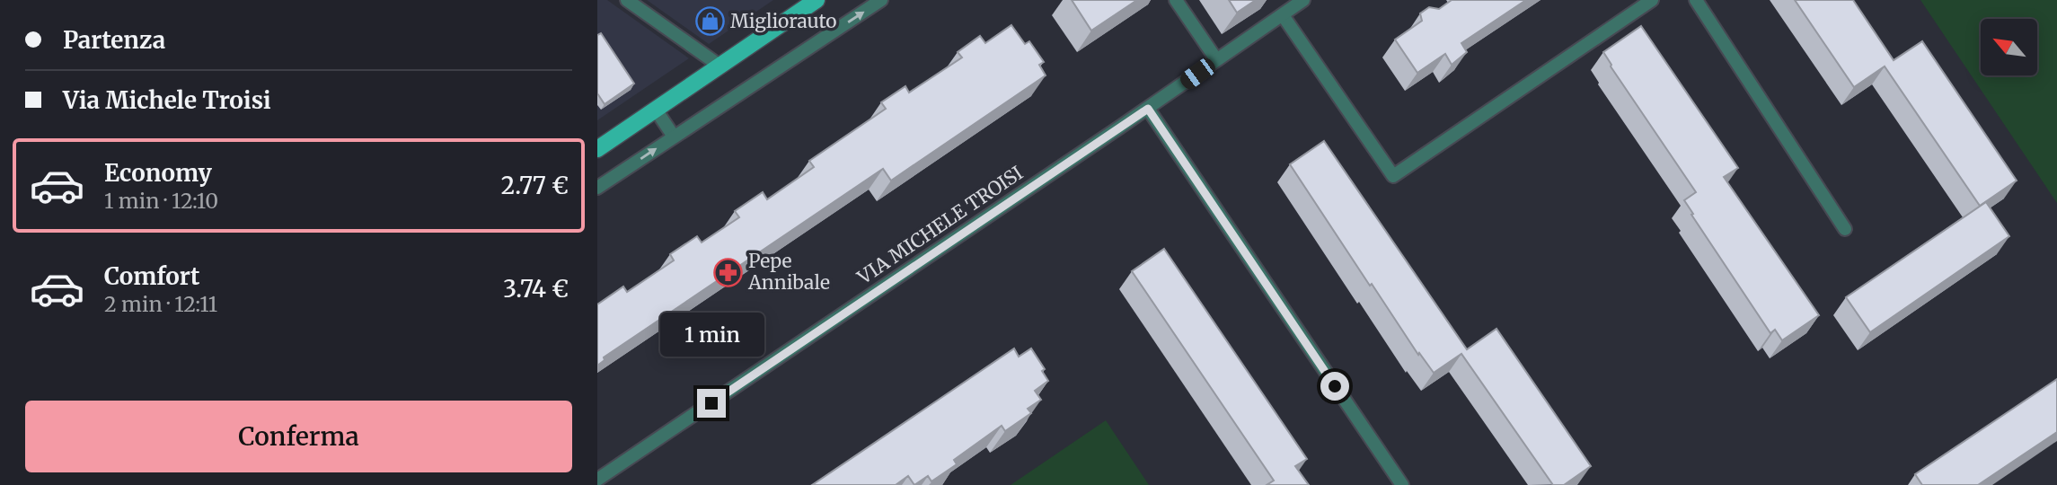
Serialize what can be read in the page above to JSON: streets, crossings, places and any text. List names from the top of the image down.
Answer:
{
  "streets": {
    "street": ["VIA MICHELE TROISI"]
  },
  "places": {
    "shop": ["Migliorauto"],
    "pharmacy": ["Pepe Annibale"]
  },
  "north": "top left",
  "page": {
    "banner": ["Partenza", "Via Michele Troisi"],
    "list": [
      {
        "name": "Economy",
        "note": "1 min · 12:10",
        "value": "2.77 €"
      },
      {
        "name": "Comfort",
        "note": "2 min · 12:11",
        "value": "3.74 €"
      }
    ],
    "bubble": "1 min",
    "buttons": "Conferma"
  }
}
